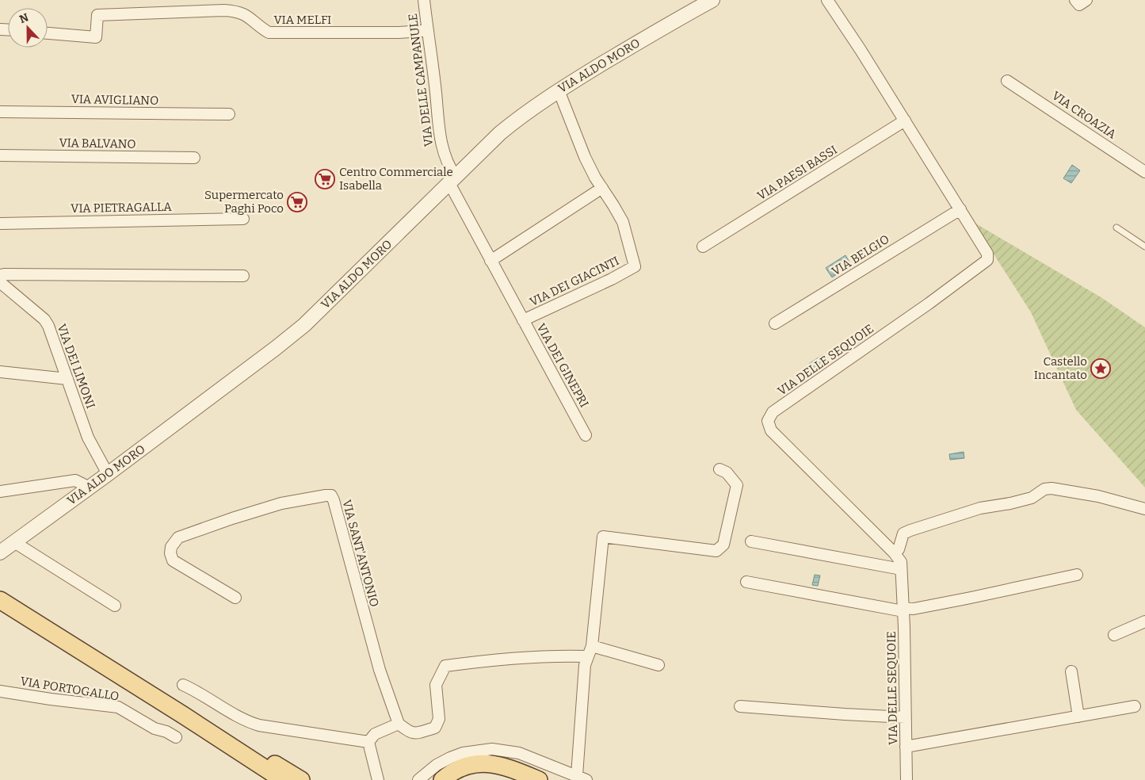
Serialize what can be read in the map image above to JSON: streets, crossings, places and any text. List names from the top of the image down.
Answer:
{
  "streets": {
    "street": [
      "VIA MELFI",
      "VIA ALDO MORO",
      "VIA DELLE CAMPANULE",
      "VIA AVIGLIANO",
      "VIA CROAZIA",
      "VIA BALVANO",
      "VIA PAESI BASSI",
      "VIA PIETRAGALLA",
      "VIA BELGIO",
      "VIA DEI GIACINTI",
      "VIA DELLE SEQUOIE",
      "VIA DEI GINEPRI",
      "VIA DEI LIMONI",
      "VIA SANT'ANTONIO",
      "VIA PORTOGALLO"
    ]
  },
  "crossings": [
    ["VIA MELFI", "VIA DELLE CAMPANULE"],
    ["VIA ALDO MORO", "VIA DELLE CAMPANULE"],
    ["VIA ALDO MORO", "VIA DEI GIACINTI"],
    ["VIA ALDO MORO", "VIA DEI GINEPRI"],
    ["VIA ALDO MORO", "VIA DEI LIMONI"],
    ["VIA DELLE CAMPANULE", "VIA DEI GINEPRI"],
    ["VIA PAESI BASSI", "VIA DELLE SEQUOIE"],
    ["VIA BELGIO", "VIA DELLE SEQUOIE"],
    ["VIA DEI GIACINTI", "VIA DEI GINEPRI"]
  ],
  "places": {
    "supermarket": ["Centro Commerciale Isabella", "Supermercato Paghi Poco"],
    "place": ["Castello Incantato"]
  },
  "north": "top"
}
